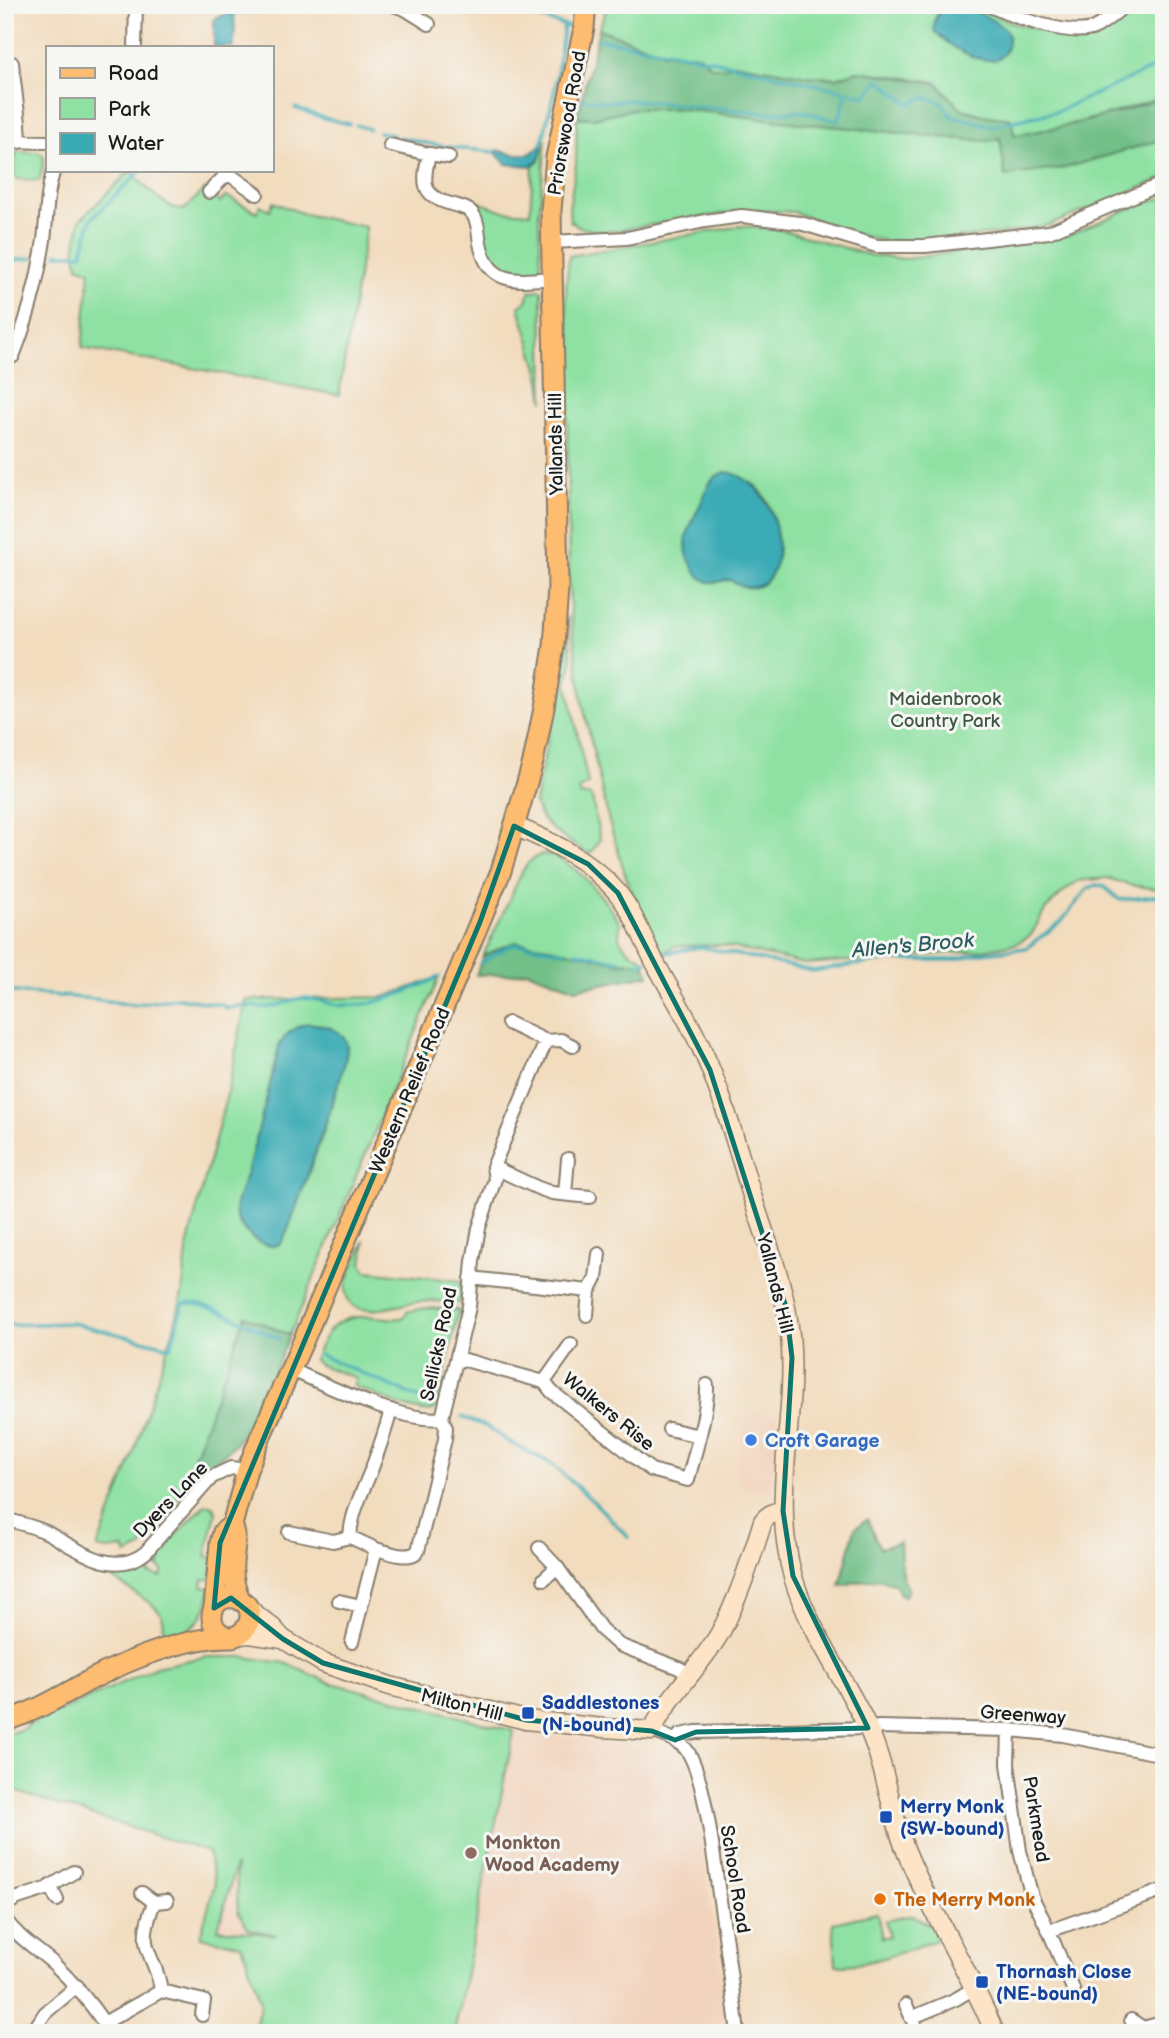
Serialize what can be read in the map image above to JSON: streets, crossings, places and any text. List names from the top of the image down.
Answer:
{
  "streets": {
    "main road": [
      "Priorswood Road",
      "Yallands Hill",
      "Western Relief Road",
      "Milton Hill"
    ],
    "street": [
      "Sellicks Road",
      "Walkers Rise",
      "Dyers Lane",
      "Greenway",
      "Parkmead",
      "School Road"
    ]
  },
  "crossings": [
    ["Priorswood Road", "Yallands Hill"],
    ["Yallands Hill", "Western Relief Road"],
    ["Yallands Hill", "Greenway"],
    ["Western Relief Road", "Sellicks Road"],
    ["Western Relief Road", "Dyers Lane"],
    ["Western Relief Road", "Milton Hill"],
    ["Sellicks Road", "Walkers Rise"],
    ["Milton Hill", "School Road"],
    ["Greenway", "Parkmead"]
  ],
  "water": ["Allen's Brook"],
  "parks": ["Maidenbrook Country Park"],
  "places": {
    "other": ["Croft Garage", "Monkton Wood Academy", "The Merry Monk"],
    "transit": ["Saddlestones (N-bound)", "Merry Monk (SW-bound)", "Thornash Close (NE-bound)"]
  },
  "legend": ["Road", "Park", "Water"]
}
